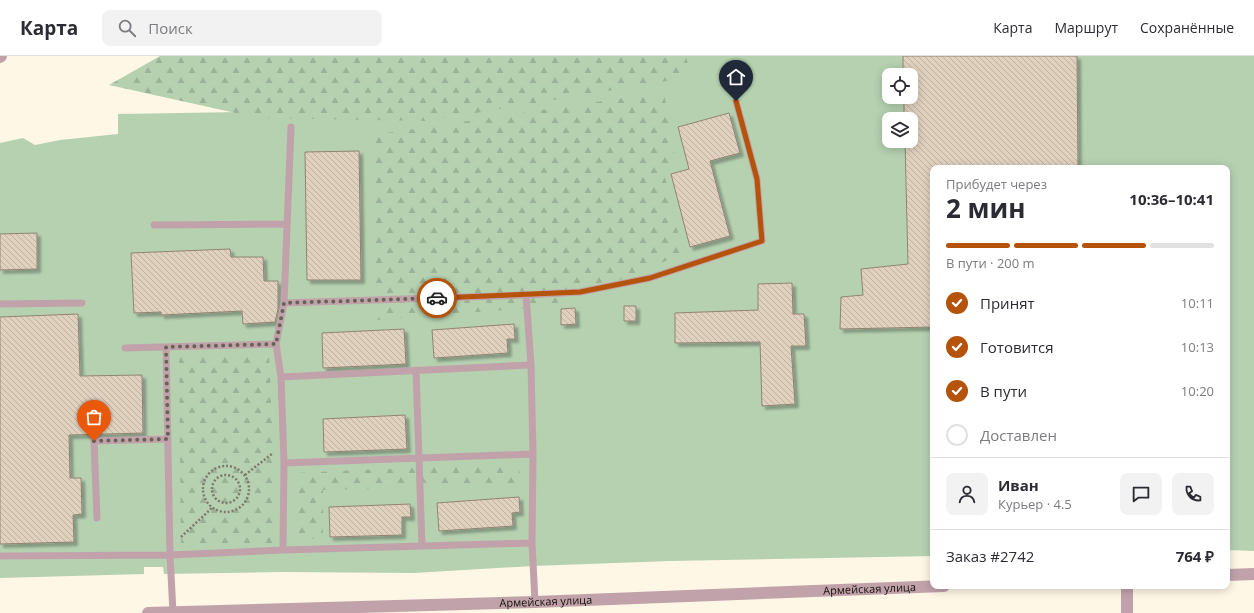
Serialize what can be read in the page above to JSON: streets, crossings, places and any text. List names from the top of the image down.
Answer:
{
  "streets": {
    "street": ["Армейская улица"]
  },
  "page": {
    "header": "Карта",
    "search": "Поиск",
    "nav": ["Карта", "Маршрут", "Сохранённые"],
    "heading": ["2 мин", "Прибудет через", "10:36–10:41"],
    "panel": [
      "Иван",
      "Курьер · 4.5",
      "Заказ #2742",
      "764 ₽"
    ],
    "bar": "В пути · 200 m",
    "list": [
      ["Принят", "10:11"],
      ["Готовится", "10:13"],
      ["В пути", "10:20"],
      "Доставлен"
    ]
  }
}
